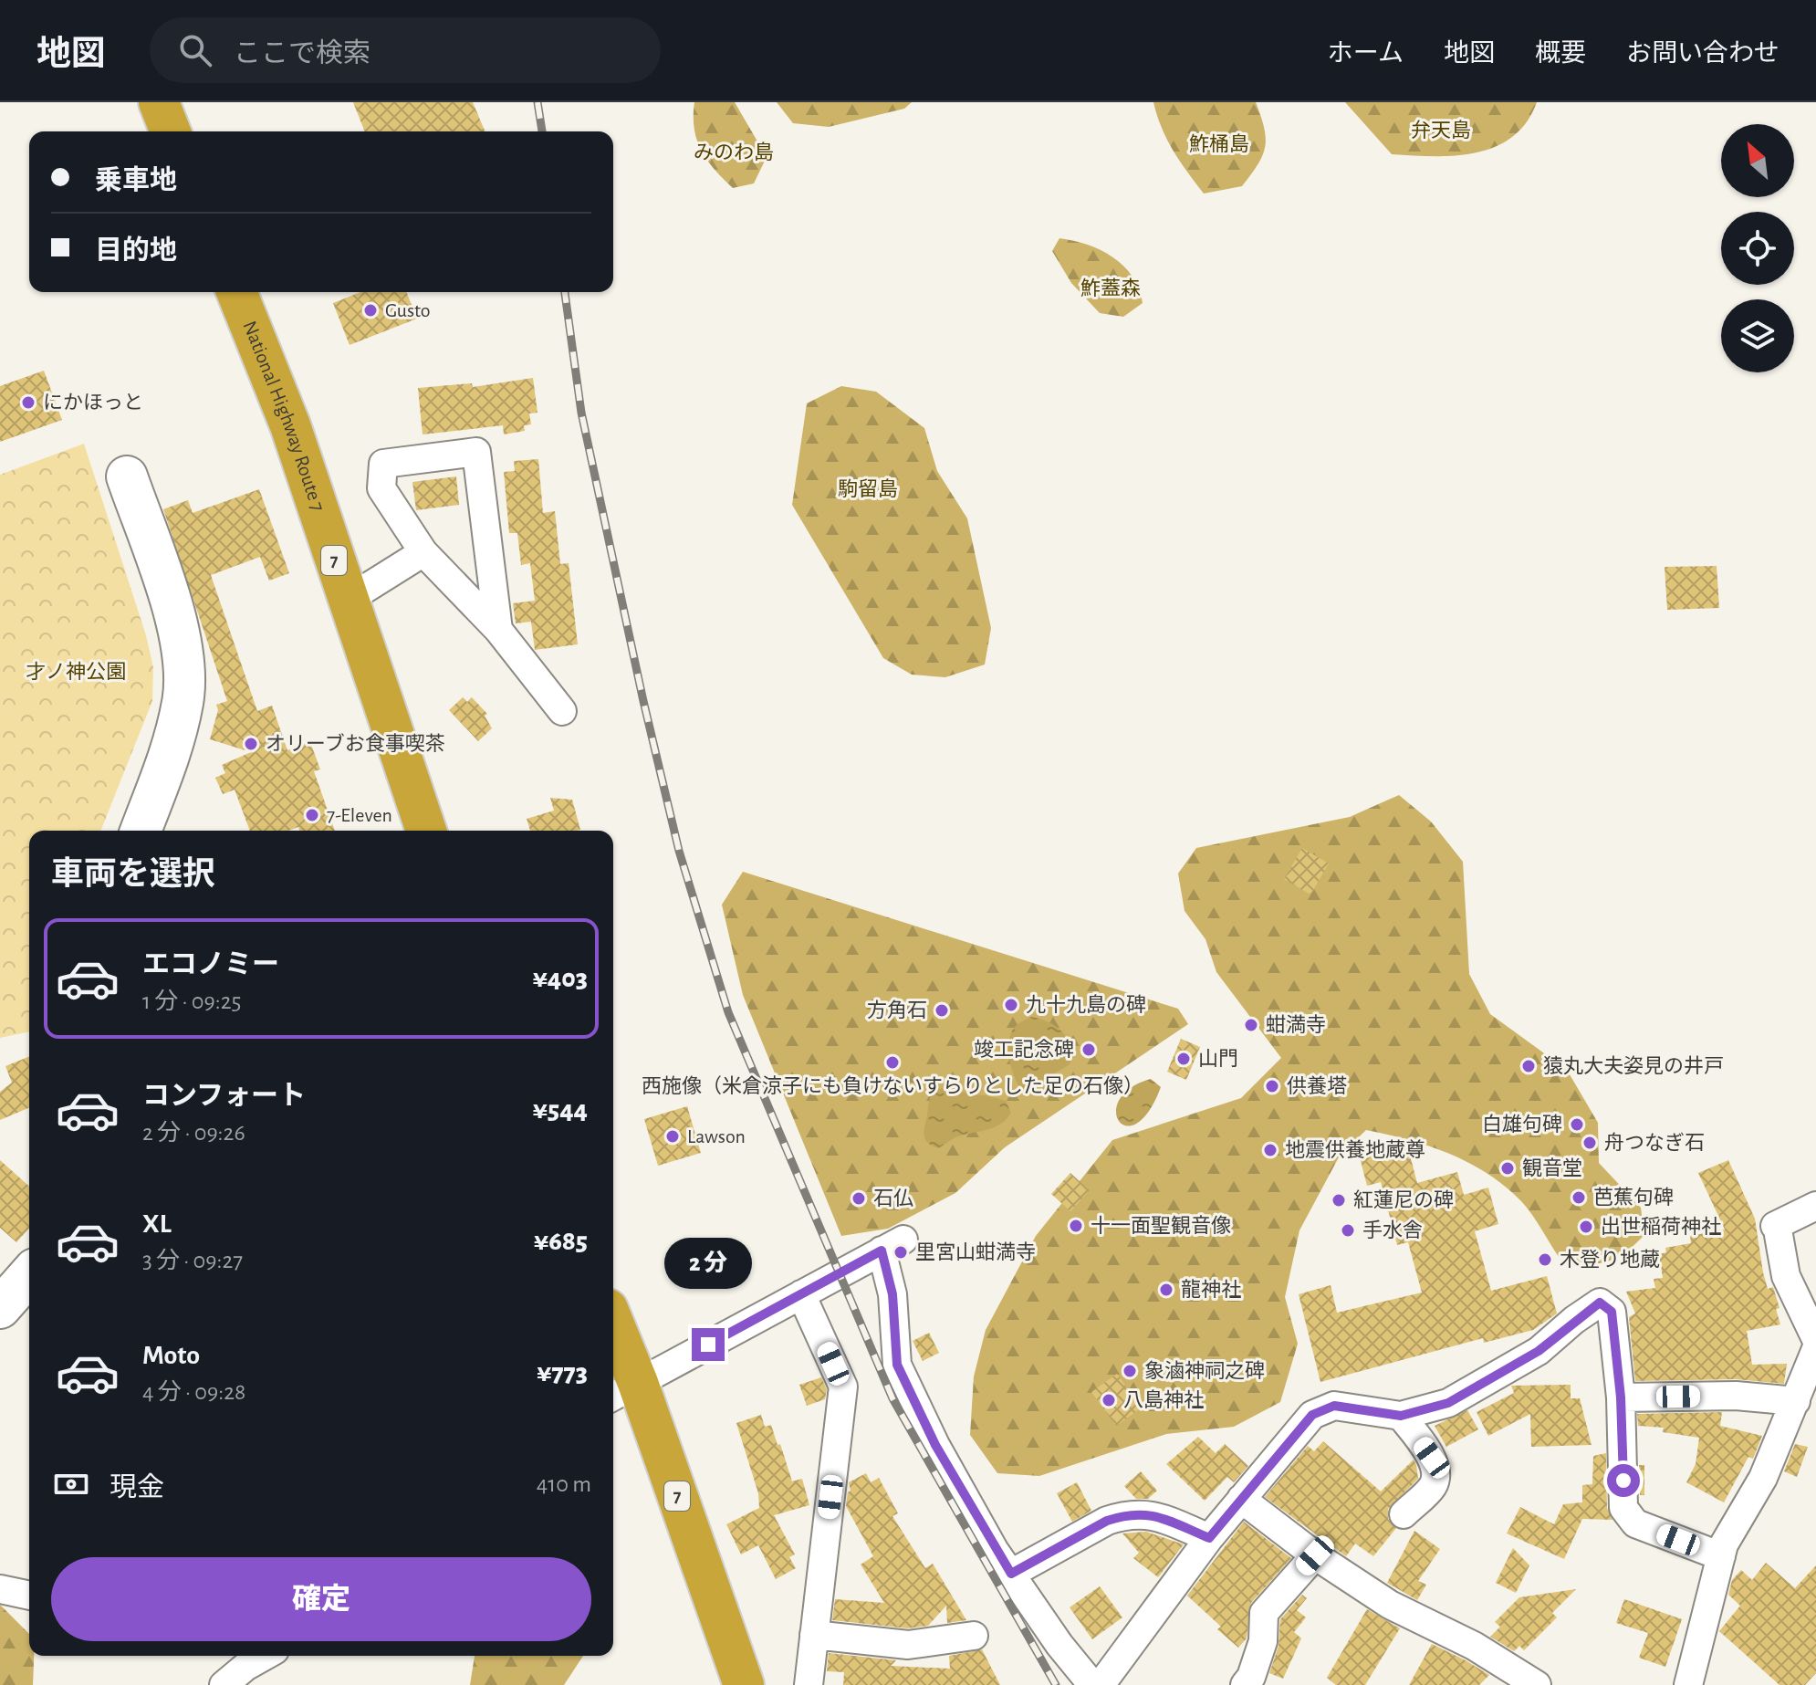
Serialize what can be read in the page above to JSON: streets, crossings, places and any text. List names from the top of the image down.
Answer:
{
  "streets": {
    "highway": ["National Highway Route 7", "7"]
  },
  "parks": [
    "弁天島",
    "鮓桶島",
    "みのわ島",
    "鮓蓋森",
    "駒留島",
    "才ノ神公園"
  ],
  "places": [
    "Gusto",
    "にかほっと",
    "オリーブお食事喫茶",
    "7-Eleven",
    "九十九島の碑",
    "方角石",
    "蚶満寺",
    "竣工記念碑",
    "山門",
    "西施像（米倉涼子にも負けないすらりとした足の石像）",
    "猿丸大夫姿見の井戸",
    "供養塔",
    "白雄句碑",
    "Lawson",
    "舟つなぎ石",
    "地震供養地蔵尊",
    "観音堂",
    "芭蕉句碑",
    "石仏",
    "紅蓮尼の碑",
    "十一面聖観音像",
    "出世稲荷神社",
    "手水舎",
    "里宮山蚶満寺",
    "木登り地蔵",
    "龍神社",
    "象滷神祠之碑",
    "八島神社"
  ],
  "north": "top left",
  "page": {
    "header": "地図",
    "search": "ここで検索",
    "nav": [
      "ホーム",
      "地図",
      "概要",
      "お問い合わせ"
    ],
    "banner": ["乗車地", "目的地"],
    "heading": "車両を選択",
    "list": [
      {
        "name": "エコノミー",
        "note": "1 分 · 09:25",
        "value": "¥403"
      },
      {
        "name": "コンフォート",
        "note": "2 分 · 09:26",
        "value": "¥544"
      },
      {
        "name": "XL",
        "note": "3 分 · 09:27",
        "value": "¥685"
      },
      {
        "name": "Moto",
        "note": "4 分 · 09:28",
        "value": "¥773"
      }
    ],
    "bubble": "2 分",
    "pay": ["現金", "410 m"],
    "buttons": "確定"
  }
}
